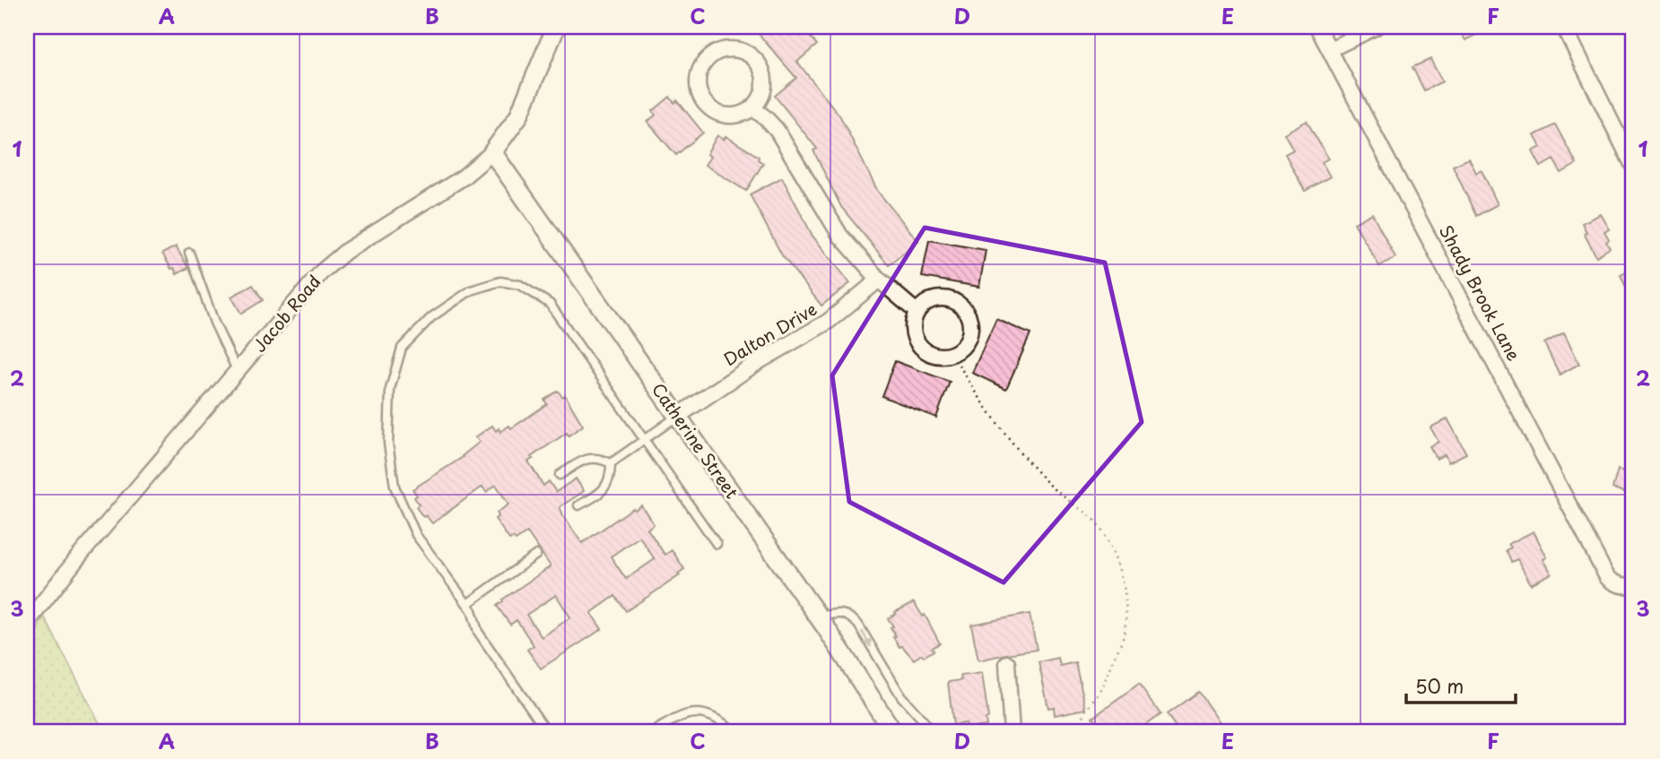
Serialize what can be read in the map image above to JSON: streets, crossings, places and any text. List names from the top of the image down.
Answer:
{
  "streets": {
    "street": [
      "Shady Brook Lane",
      "Jacob Road",
      "Dalton Drive",
      "Catherine Street"
    ]
  },
  "crossings": [
    ["Jacob Road", "Catherine Street"],
    ["Dalton Drive", "Catherine Street"]
  ],
  "scale_bar": "50 m",
  "grid": {
    "columns": [
      "A",
      "B",
      "C",
      "D",
      "E",
      "F"
    ],
    "rows": ["1", "2", "3"]
  }
}
